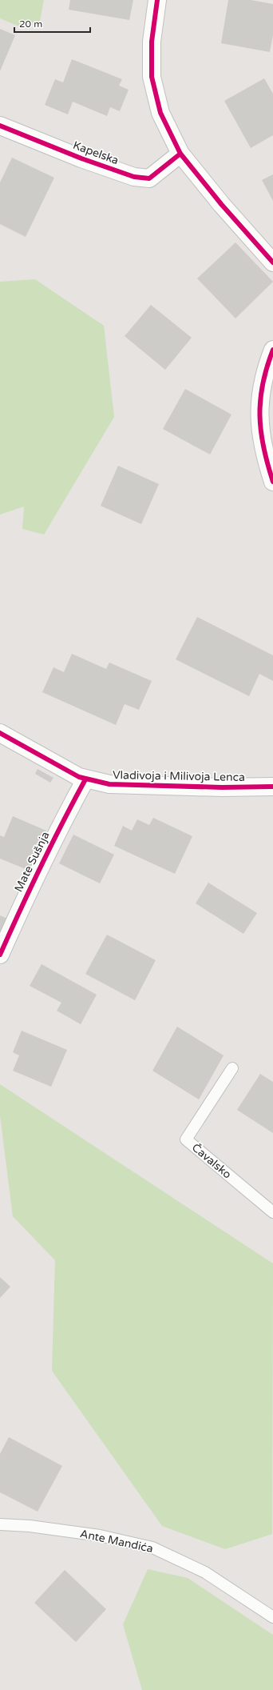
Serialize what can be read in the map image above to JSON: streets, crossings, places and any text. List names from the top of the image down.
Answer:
{
  "streets": {
    "street": ["Kapelska", "Vladivoja i Milivoja Lenca", "Mate Sušnja"],
    "lane": ["Čavalsko", "Ante Mandića"]
  },
  "crossings": [
    ["Vladivoja i Milivoja Lenca", "Mate Sušnja"]
  ],
  "scale_bar": "20 m"
}
